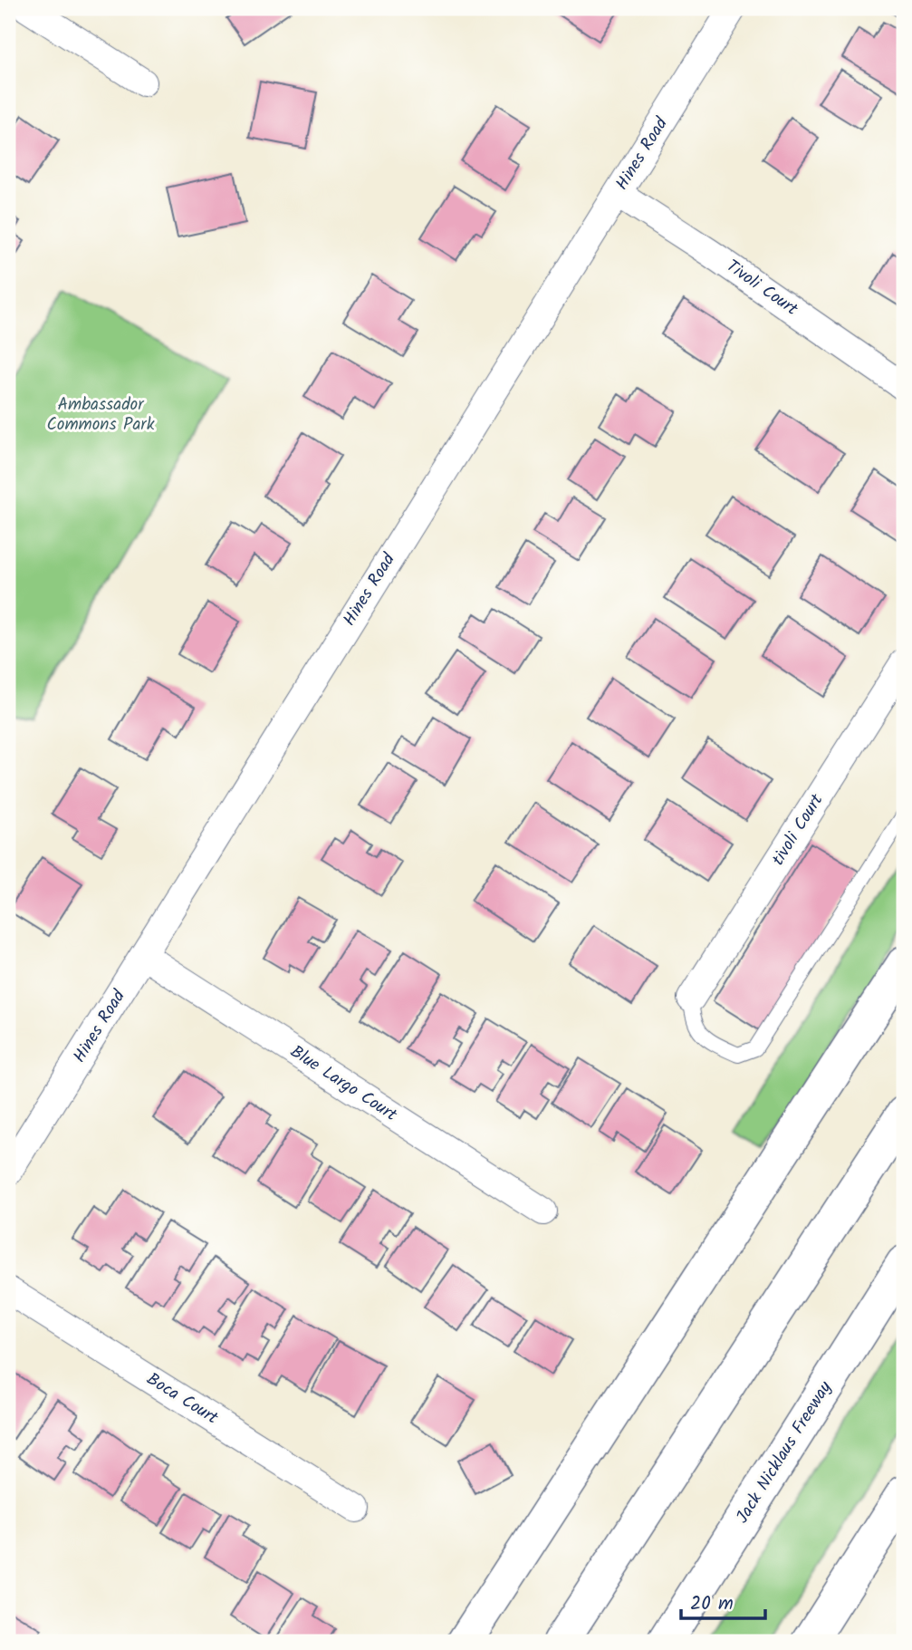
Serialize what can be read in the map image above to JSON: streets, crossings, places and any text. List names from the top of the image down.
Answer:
{
  "streets": {
    "highway": ["Jack Nicklaus Freeway"],
    "street": [
      "Hines Road",
      "Tivoli Court",
      "tivoli Court",
      "Blue Largo Court",
      "Boca Court"
    ]
  },
  "crossings": [
    ["Hines Road", "Tivoli Court"],
    ["Hines Road", "Blue Largo Court"]
  ],
  "parks": ["Ambassador Commons Park"],
  "scale_bar": "20 m"
}
